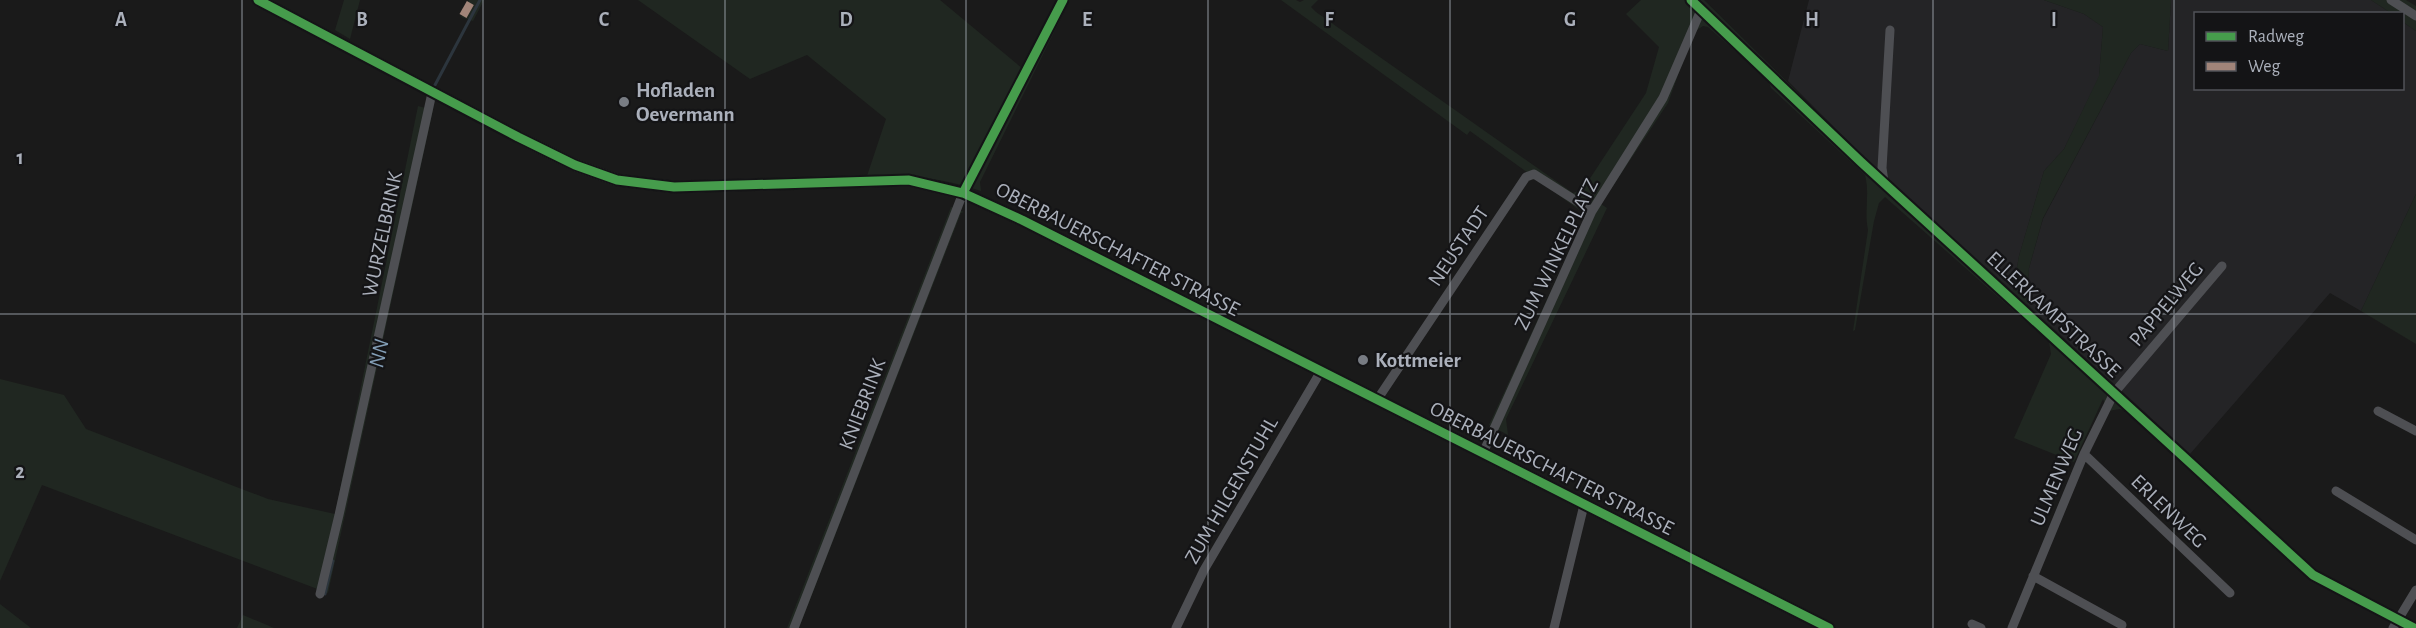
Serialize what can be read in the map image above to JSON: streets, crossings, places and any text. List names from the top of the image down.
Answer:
{
  "streets": {
    "main road": ["OBERBAUERSCHAFTER STRASSE"],
    "street": [
      "WURZELBRINK",
      "NEUSTADT",
      "ZUM WINKELPLATZ",
      "PAPPELWEG",
      "ELLERKAMPSTRASSE",
      "KNIEBRINK",
      "ULMENWEG",
      "ZUM HILGENSTUHL",
      "ERLENWEG"
    ]
  },
  "crossings": [
    ["WURZELBRINK", "OBERBAUERSCHAFTER STRASSE"],
    ["NEUSTADT", "OBERBAUERSCHAFTER STRASSE"],
    ["NEUSTADT", "ZUM WINKELPLATZ"],
    ["OBERBAUERSCHAFTER STRASSE", "ZUM WINKELPLATZ"],
    ["OBERBAUERSCHAFTER STRASSE", "KNIEBRINK"],
    ["OBERBAUERSCHAFTER STRASSE", "ZUM HILGENSTUHL"],
    ["ZUM WINKELPLATZ", "ELLERKAMPSTRASSE"],
    ["PAPPELWEG", "ELLERKAMPSTRASSE"],
    ["PAPPELWEG", "ULMENWEG"],
    ["ELLERKAMPSTRASSE", "ULMENWEG"],
    ["ULMENWEG", "ERLENWEG"]
  ],
  "water": ["NN"],
  "places": ["Hofladen Oevermann", "Kottmeier"],
  "legend": ["Radweg", "Weg"],
  "grid": {
    "columns": [
      "A",
      "B",
      "C",
      "D",
      "E",
      "F",
      "G",
      "H",
      "I"
    ],
    "rows": ["1", "2"]
  }
}
